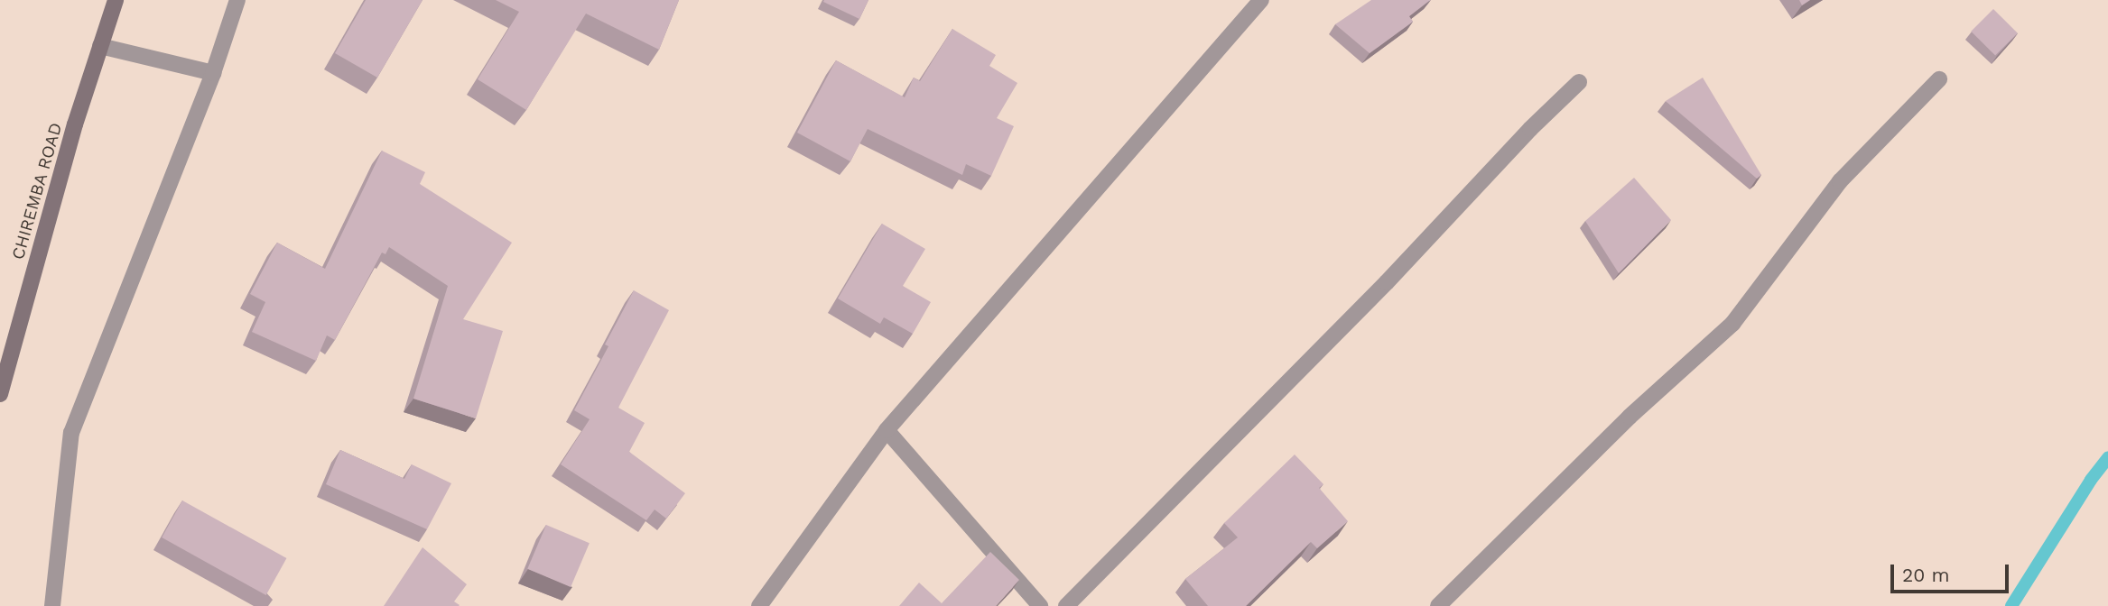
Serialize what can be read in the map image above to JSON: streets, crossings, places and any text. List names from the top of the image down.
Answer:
{
  "streets": {
    "main road": ["CHIREMBA ROAD"]
  },
  "scale_bar": "20 m"
}
